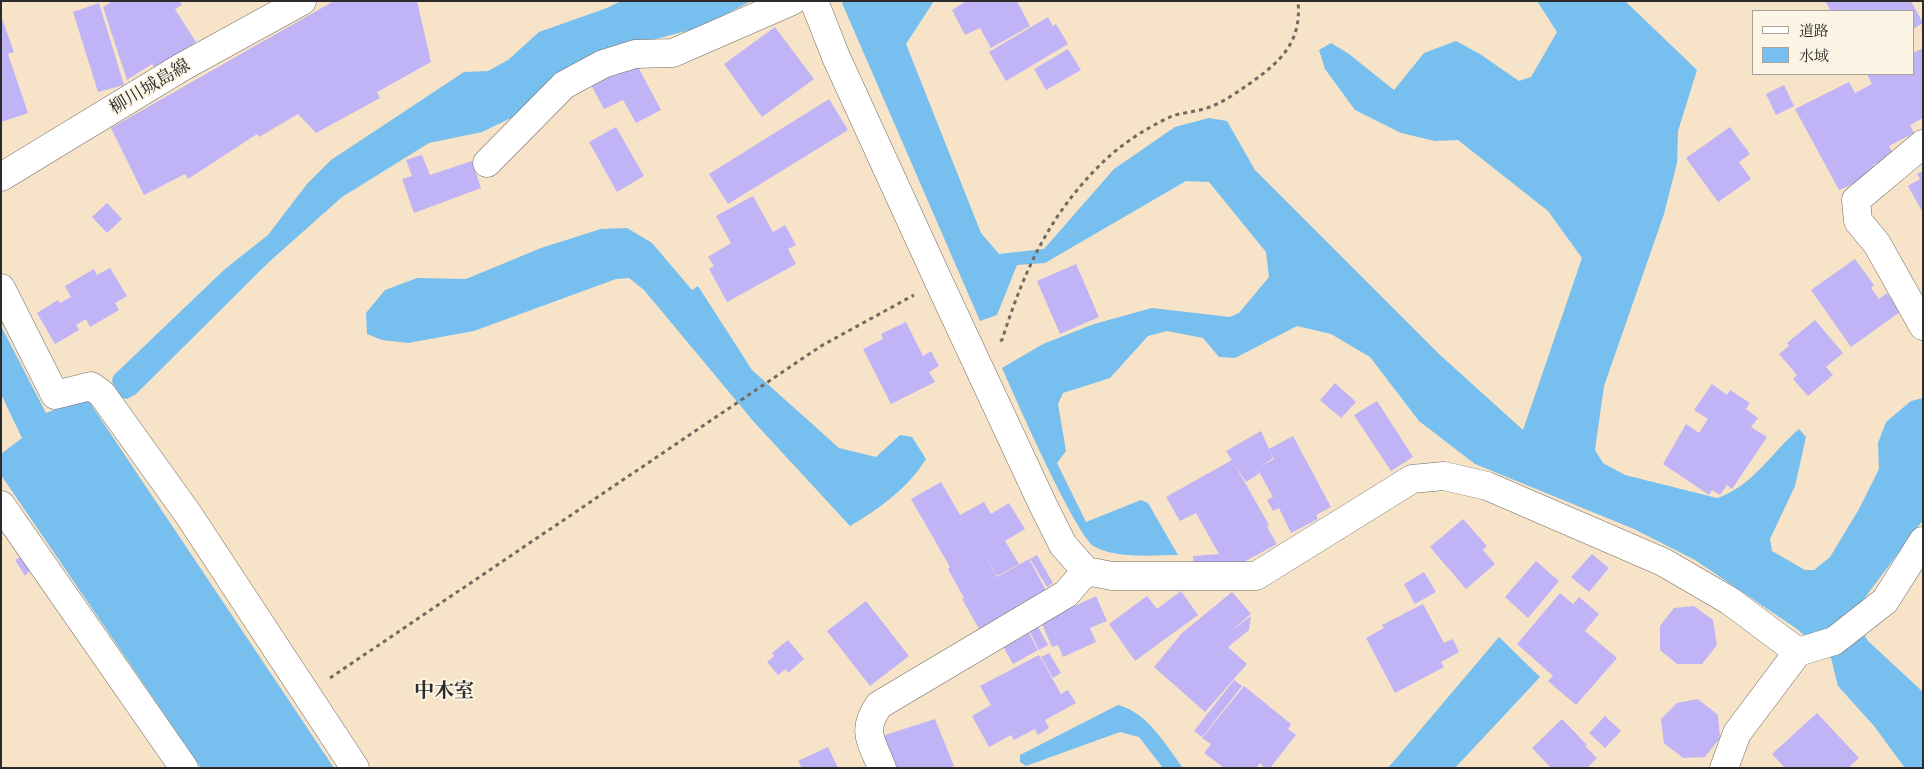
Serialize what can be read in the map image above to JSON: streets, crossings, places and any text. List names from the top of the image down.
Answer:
{
  "streets": {
    "street": ["柳川城島線"]
  },
  "districts": ["中木室"],
  "legend": ["道路", "水域"]
}
